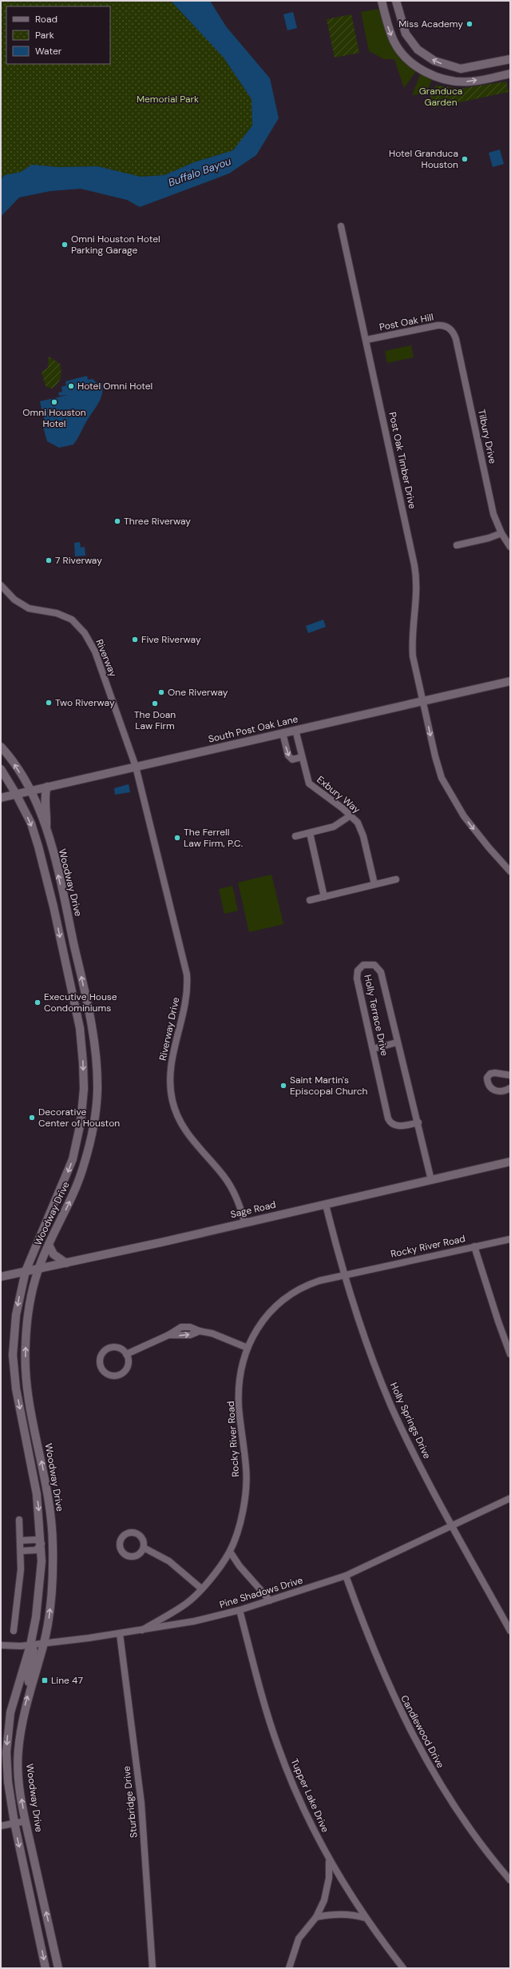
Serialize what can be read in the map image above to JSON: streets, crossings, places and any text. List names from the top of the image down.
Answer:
{
  "streets": {
    "main road": ["South Post Oak Lane", "Woodway Drive", "Sage Road"],
    "street": [
      "Post Oak Hill",
      "Tilbury Drive",
      "Post Oak Timber Drive",
      "Riverway",
      "Exbury Way",
      "Holly Terrace Drive",
      "Riverway Drive",
      "Rocky River Road",
      "Holly Springs Drive",
      "Pine Shadows Drive",
      "Candlewood Drive",
      "Tupper Lake Drive",
      "Sturbridge Drive"
    ]
  },
  "crossings": [
    ["Post Oak Hill", "Tilbury Drive"],
    ["Post Oak Hill", "Post Oak Timber Drive"],
    ["Post Oak Timber Drive", "South Post Oak Lane"],
    ["Riverway", "South Post Oak Lane"],
    ["Riverway", "Riverway Drive"],
    ["South Post Oak Lane", "Exbury Way"],
    ["South Post Oak Lane", "Woodway Drive"],
    ["South Post Oak Lane", "Riverway Drive"],
    ["Woodway Drive", "Sage Road"],
    ["Woodway Drive", "Pine Shadows Drive"],
    ["Holly Terrace Drive", "Sage Road"],
    ["Riverway Drive", "Sage Road"],
    ["Sage Road", "Holly Springs Drive"],
    ["Rocky River Road", "Holly Springs Drive"],
    ["Rocky River Road", "Pine Shadows Drive"],
    ["Holly Springs Drive", "Pine Shadows Drive"],
    ["Pine Shadows Drive", "Candlewood Drive"],
    ["Pine Shadows Drive", "Tupper Lake Drive"],
    ["Pine Shadows Drive", "Sturbridge Drive"]
  ],
  "water": ["Buffalo Bayou"],
  "parks": ["Granduca Garden", "Memorial Park"],
  "places": {
    "other": [
      "Miss Academy",
      "Hotel Granduca Houston",
      "Omni Houston Hotel Parking Garage",
      "Hotel Omni Hotel",
      "Omni Houston Hotel",
      "Three Riverway",
      "7 Riverway",
      "Five Riverway",
      "One Riverway",
      "Two Riverway",
      "The Doan Law Firm",
      "The Ferrell Law Firm, P.C.",
      "Executive House Condominiums",
      "Saint Martin's Episcopal Church",
      "Decorative Center of Houston"
    ],
    "transit": ["Line 47"]
  },
  "legend": ["Road", "Park", "Water"]
}
